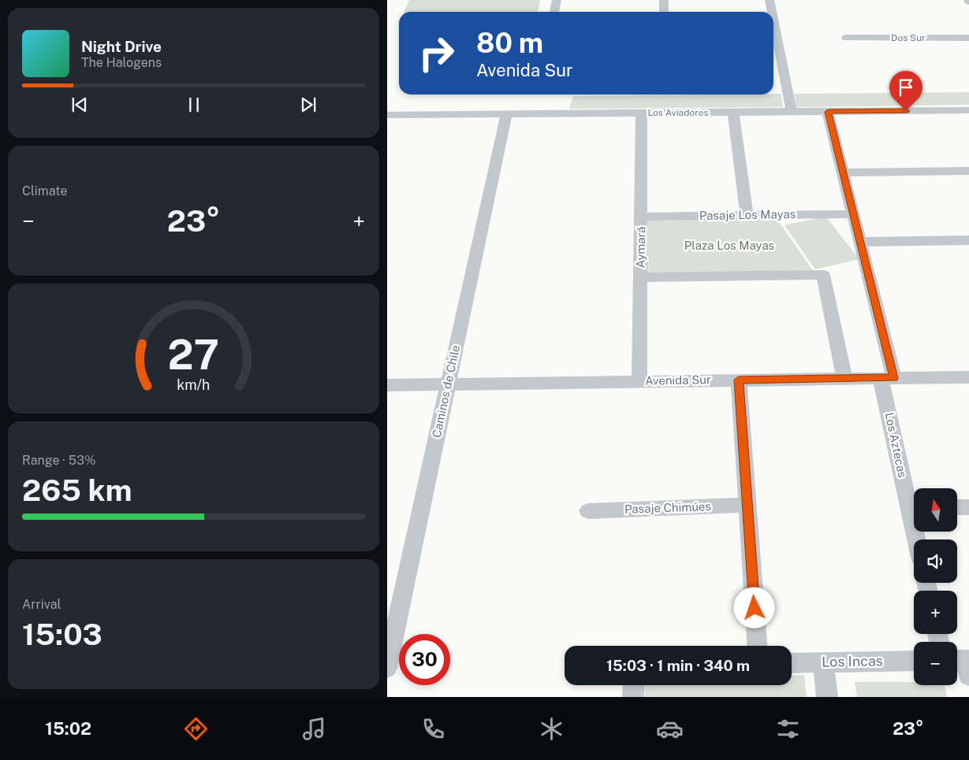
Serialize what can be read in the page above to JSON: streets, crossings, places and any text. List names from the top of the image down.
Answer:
{
  "streets": {
    "street": [
      "Dos Sur",
      "Los Aviadores",
      "Pasaje Los Mayas",
      "Aymará",
      "Avenida Sur",
      "Caminos de Chile",
      "Los Aztecas",
      "Pasaje Chimúes",
      "Los Incas"
    ]
  },
  "crossings": [
    ["Los Aviadores", "Aymará"],
    ["Los Aviadores", "Caminos de Chile"],
    ["Los Aviadores", "Los Aztecas"],
    ["Pasaje Los Mayas", "Aymará"],
    ["Pasaje Los Mayas", "Los Aztecas"],
    ["Aymará", "Avenida Sur"],
    ["Avenida Sur", "Caminos de Chile"],
    ["Avenida Sur", "Los Aztecas"]
  ],
  "parks": ["Plaza Los Mayas"],
  "north": "top",
  "page": {
    "turn": ["80 m", "Avenida Sur"],
    "song": ["Night Drive", "The Halogens"],
    "tile": [
      "Climate",
      ["Range · 53%", "265 km"],
      ["Arrival", "15:03"]
    ],
    "heat": ["−", "23°", "+"],
    "map_buttons": ["+", "−"],
    "limit": "30",
    "trip": "15:03 · 1 min · 340 m",
    "tabs": ["15:02", "23°"],
    "gauge": ["27", "km/h"]
  }
}
